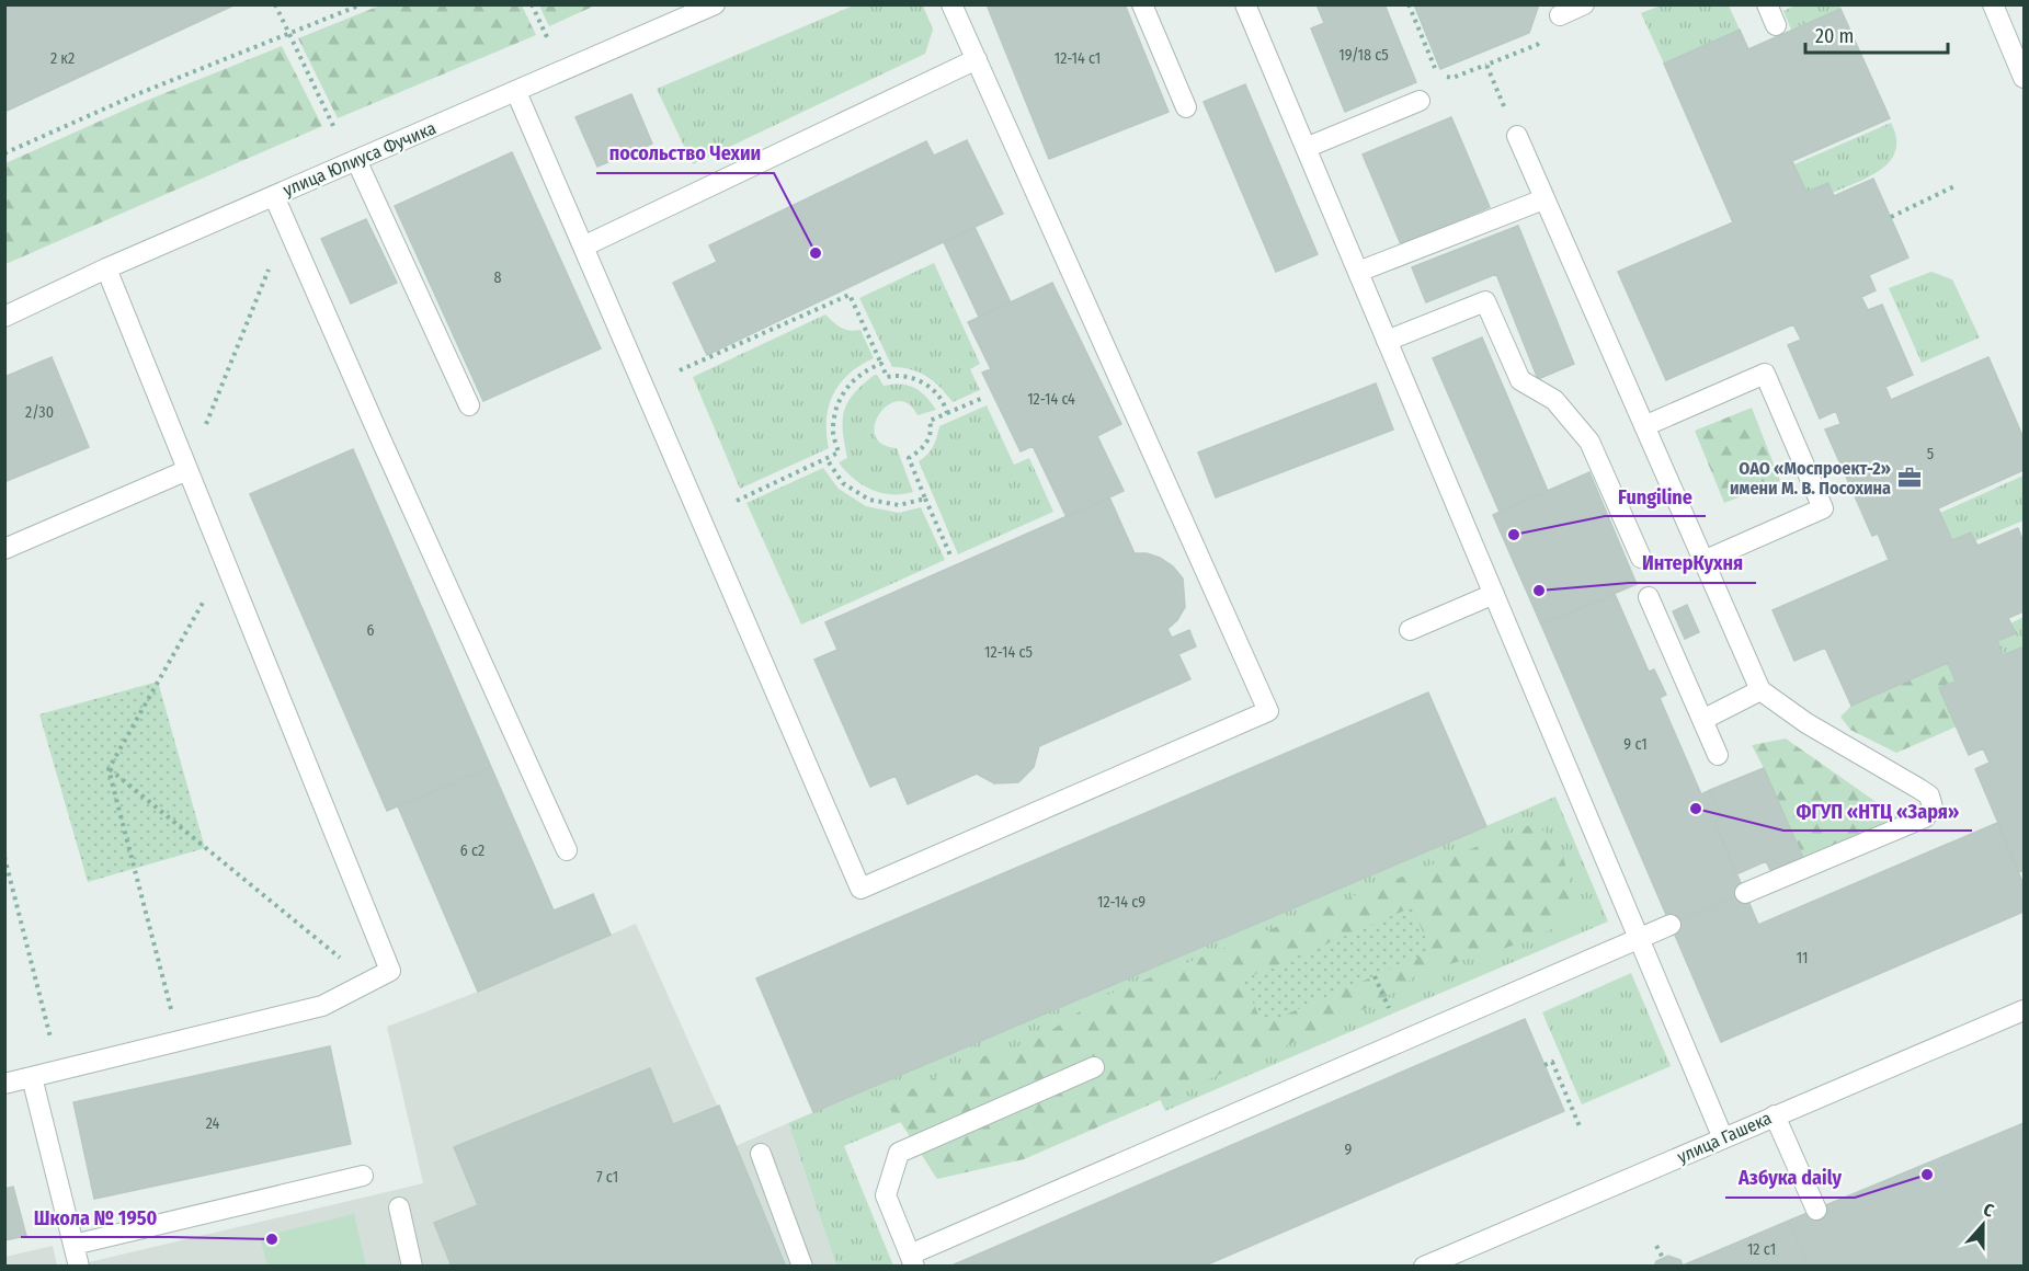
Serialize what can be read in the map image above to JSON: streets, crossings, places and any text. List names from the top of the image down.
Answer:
{
  "streets": {
    "street": ["улица Юлиуса Фучика", "улица Гашека"]
  },
  "places": {
    "other": [
      "посольство Чехии",
      "Fungiline",
      "ИнтерКухня",
      "ФГУП «НТЦ «Заря»",
      "Азбука daily",
      "Школа № 1950"
    ],
    "office": ["ОАО «Моспроект-2» имени М. В. Посохина"]
  },
  "house_numbers": [
    "19/18 с5",
    "2 к2",
    "12-14 с1",
    "8",
    "12-14 с4",
    "2/30",
    "5",
    "6",
    "12-14 с5",
    "9 с1",
    "6 с2",
    "12-14 с9",
    "11",
    "24",
    "9",
    "7 с1",
    "12 с1"
  ],
  "scale_bar": "20 m",
  "north": "top"
}
